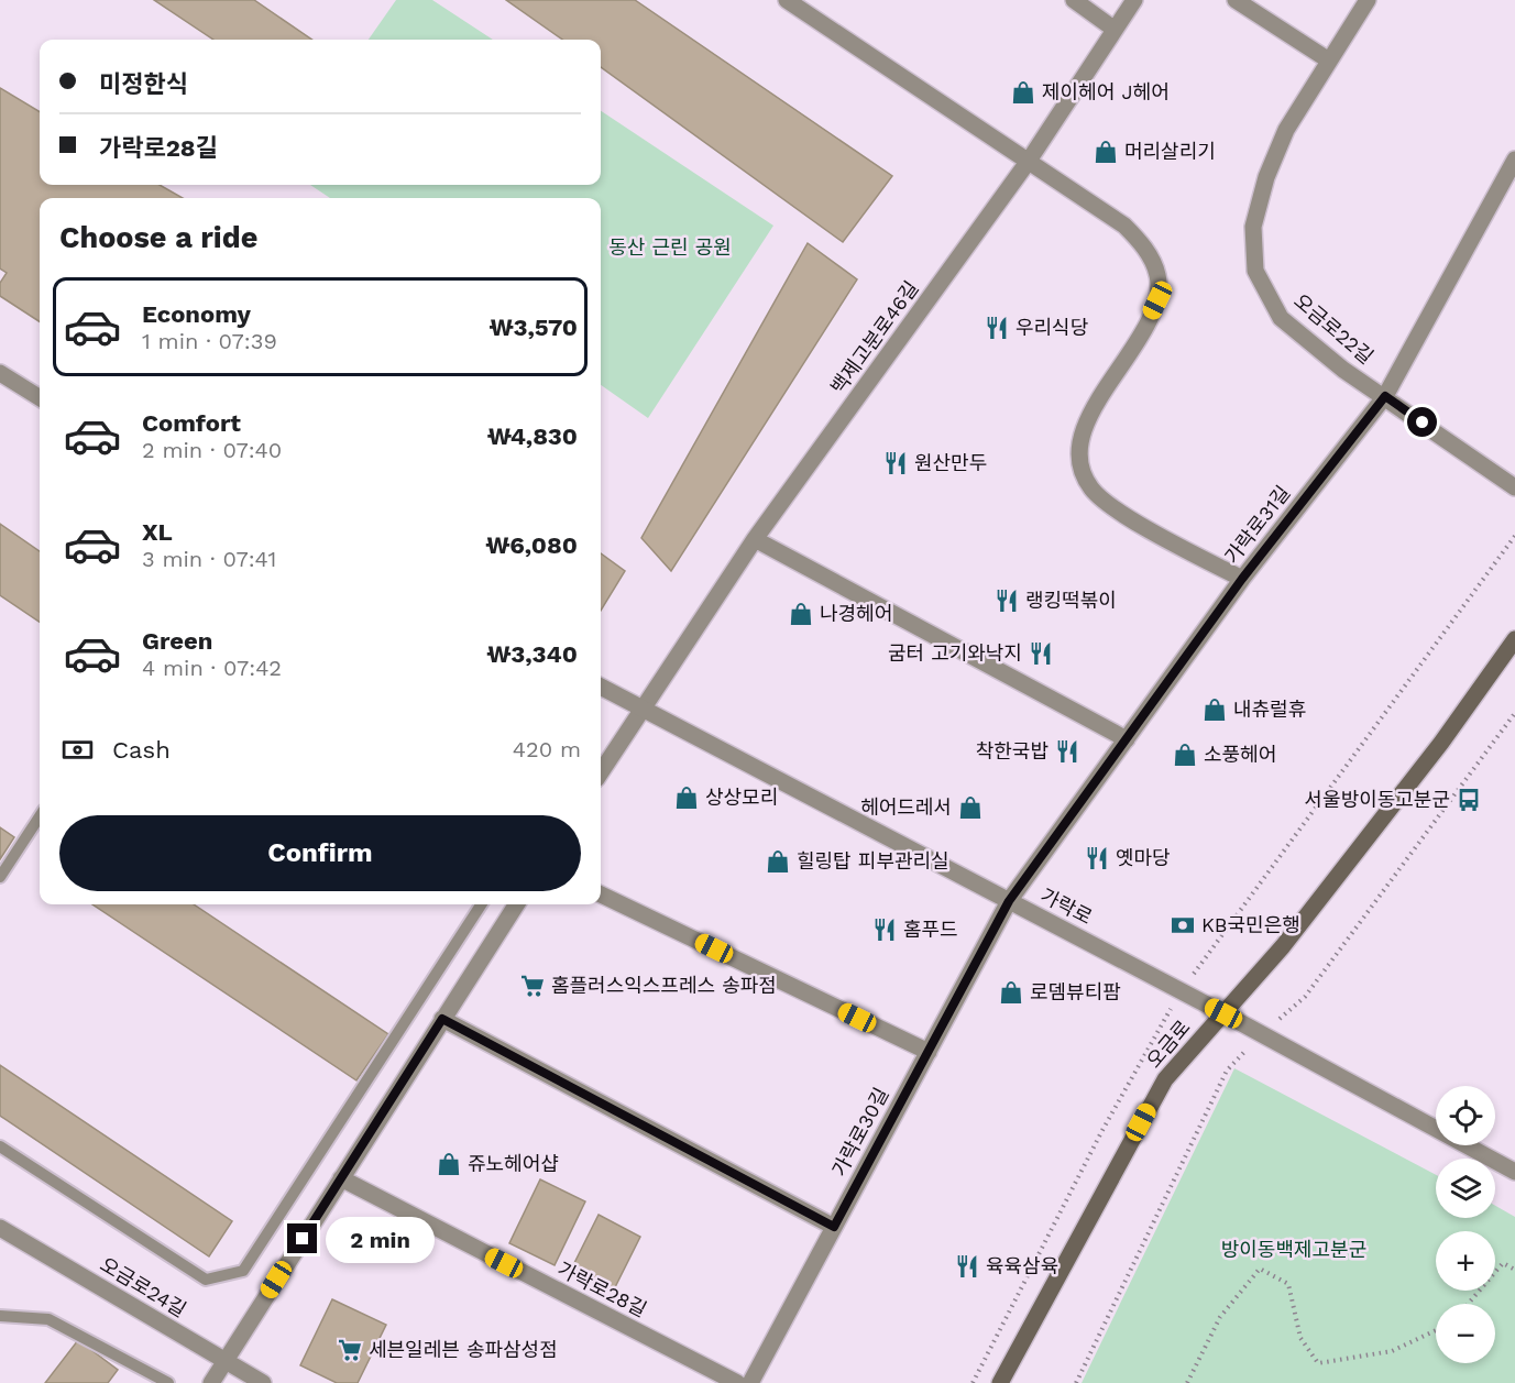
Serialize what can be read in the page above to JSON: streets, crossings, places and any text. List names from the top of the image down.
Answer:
{
  "streets": {
    "main road": ["오금로"],
    "street": [
      "오금로22길",
      "백제고분로46길",
      "가락로31길",
      "가락로",
      "가락로30길",
      "오금로24길",
      "가락로28길"
    ]
  },
  "crossings": [
    ["오금로22길", "가락로31길"],
    ["백제고분로46길", "가락로"],
    ["가락로31길", "가락로"],
    ["가락로31길", "가락로30길"],
    ["가락로", "오금로"],
    ["가락로", "가락로30길"]
  ],
  "parks": ["동산 근린 공원", "방이동백제고분군"],
  "places": {
    "shop": [
      "제이헤어 J헤어",
      "머리살리기",
      "나경헤어",
      "내츄럴휴",
      "소풍헤어",
      "상상모리",
      "헤어드레서",
      "힐링탑 피부관리실",
      "로뎀뷰티팜",
      "쥬노헤어샵"
    ],
    "restaurant": [
      "우리식당",
      "원산만두",
      "랭킹떡볶이",
      "굼터 고기와낙지",
      "착한국밥",
      "옛마당",
      "홈푸드",
      "육육삼육"
    ],
    "bus stop": ["서울방이동고분군"],
    "bank": ["KB국민은행"],
    "supermarket": ["홈플러스익스프레스 송파점", "세븐일레븐 송파삼성점"]
  },
  "page": {
    "banner": ["미정한식", "가락로28길"],
    "heading": "Choose a ride",
    "list": [
      {
        "name": "Economy",
        "note": "1 min · 07:39",
        "value": "₩3,570"
      },
      {
        "name": "Comfort",
        "note": "2 min · 07:40",
        "value": "₩4,830"
      },
      {
        "name": "XL",
        "note": "3 min · 07:41",
        "value": "₩6,080"
      },
      {
        "name": "Green",
        "note": "4 min · 07:42",
        "value": "₩3,340"
      }
    ],
    "pay": ["Cash", "420 m"],
    "buttons": "Confirm",
    "map_buttons": ["+", "−"],
    "bubble": "2 min"
  }
}
